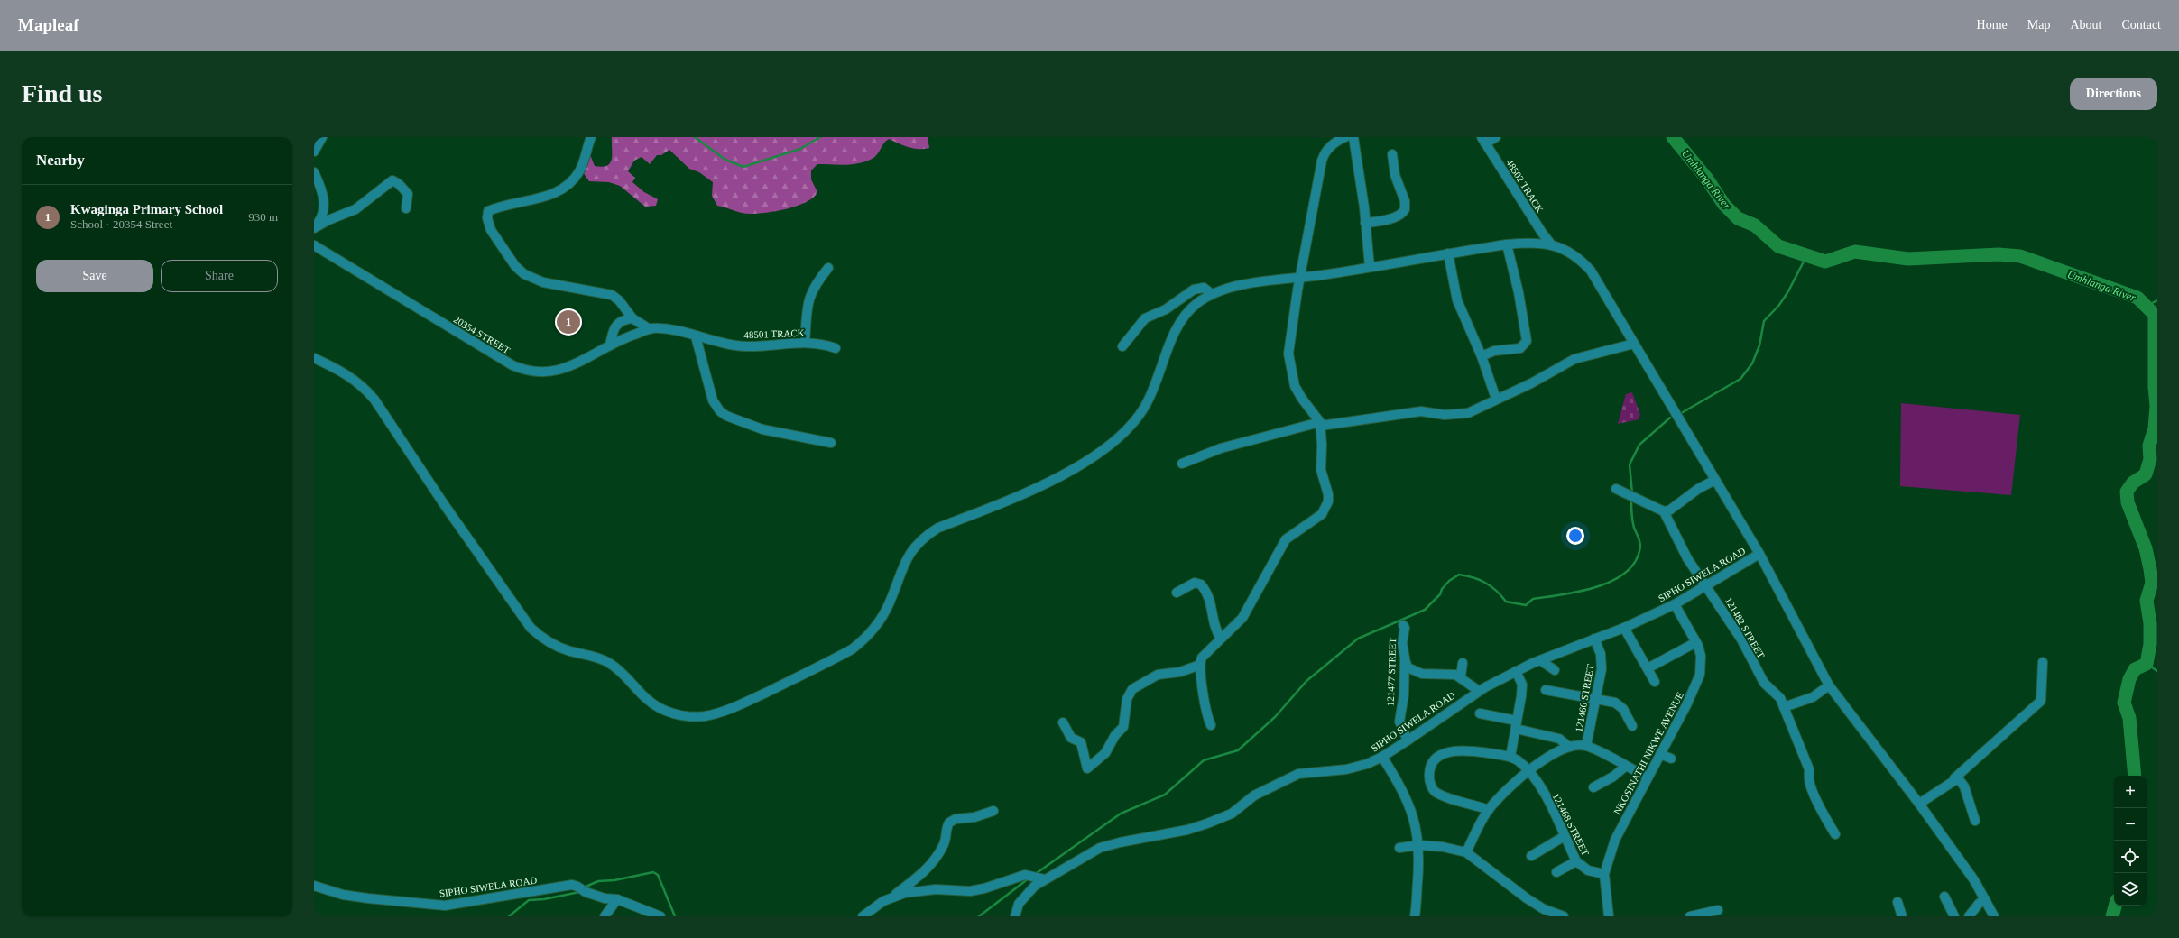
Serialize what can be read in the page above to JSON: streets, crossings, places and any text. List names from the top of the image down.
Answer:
{
  "streets": {
    "street": [
      "48502 TRACK",
      "48501 TRACK",
      "20354 STREET",
      "SIPHO SIWELA ROAD",
      "121482 STREET",
      "121477 STREET",
      "121466 STREET",
      "NKOSINATHI NIKWE AVENUE",
      "121468 STREET"
    ]
  },
  "crossings": [
    ["48501 TRACK", "20354 STREET"],
    ["SIPHO SIWELA ROAD", "121482 STREET"],
    ["SIPHO SIWELA ROAD", "121477 STREET"],
    ["SIPHO SIWELA ROAD", "121466 STREET"],
    ["SIPHO SIWELA ROAD", "NKOSINATHI NIKWE AVENUE"],
    ["121466 STREET", "NKOSINATHI NIKWE AVENUE"],
    ["121466 STREET", "121468 STREET"],
    ["NKOSINATHI NIKWE AVENUE", "121468 STREET"]
  ],
  "water": ["Umhlanga River"],
  "page": {
    "header": "Mapleaf",
    "nav": [
      "Home",
      "Map",
      "About",
      "Contact"
    ],
    "buttons": [
      "Directions",
      ["Save", "Share"]
    ],
    "title": "Find us",
    "heading": "Nearby",
    "list": [
      {
        "mark": "1",
        "name": "Kwaginga Primary School",
        "note": "School · 20354 Street",
        "value": "930 m"
      }
    ],
    "pins": "1",
    "map_buttons": ["+", "−"]
  }
}
